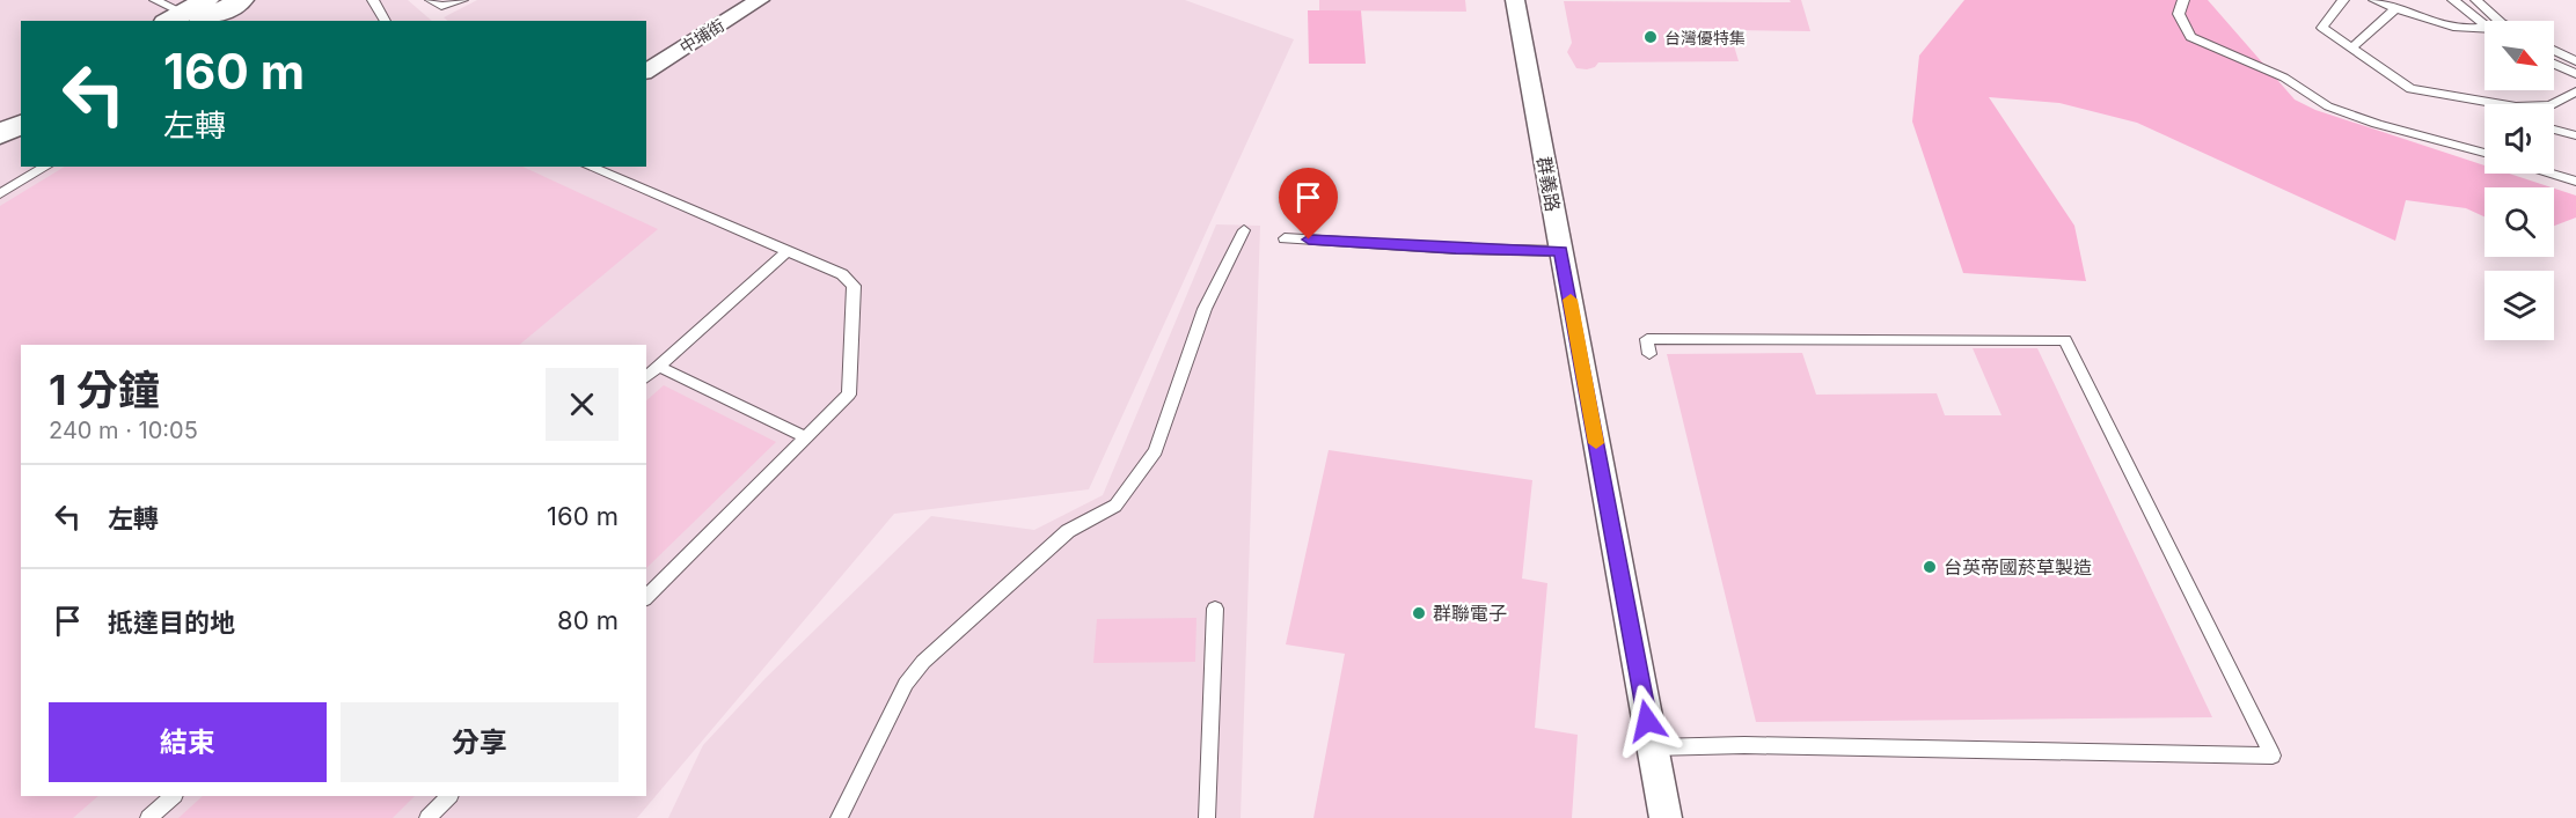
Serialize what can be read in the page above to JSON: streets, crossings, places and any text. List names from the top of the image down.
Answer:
{
  "streets": {
    "street": ["中埔街", "群義路"]
  },
  "places": ["台灣優特集", "台英帝國菸草製造", "群聯電子"],
  "north": "bottom right",
  "page": {
    "turn": ["160 m", "左轉"],
    "heading": ["1 分鐘", "240 m · 10:05"],
    "list": [
      {
        "name": "左轉",
        "value": "160 m"
      },
      {
        "name": "抵達目的地",
        "value": "80 m"
      }
    ],
    "buttons": ["結束", "分享"]
  }
}
